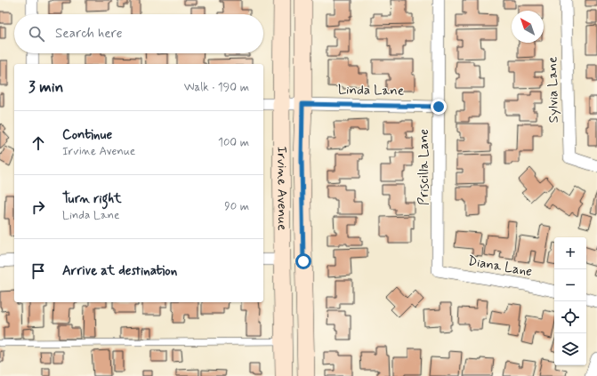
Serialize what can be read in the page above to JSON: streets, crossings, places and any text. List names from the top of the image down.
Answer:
{
  "streets": {
    "main road": ["Irvine Avenue"],
    "street": [
      "Sylvia Lane",
      "Linda Lane",
      "Priscilla Lane",
      "Diana Lane"
    ]
  },
  "crossings": [
    ["Linda Lane", "Priscilla Lane"],
    ["Linda Lane", "Irvine Avenue"],
    ["Priscilla Lane", "Diana Lane"]
  ],
  "north": "top left",
  "page": {
    "search": "Search here",
    "heading": ["3 min", "Walk · 190 m"],
    "list": [
      ["Continue", "Irvine Avenue", "100 m"],
      ["Turn right", "Linda Lane", "90 m"],
      "Arrive at destination"
    ],
    "map_buttons": ["+", "−"]
  }
}
